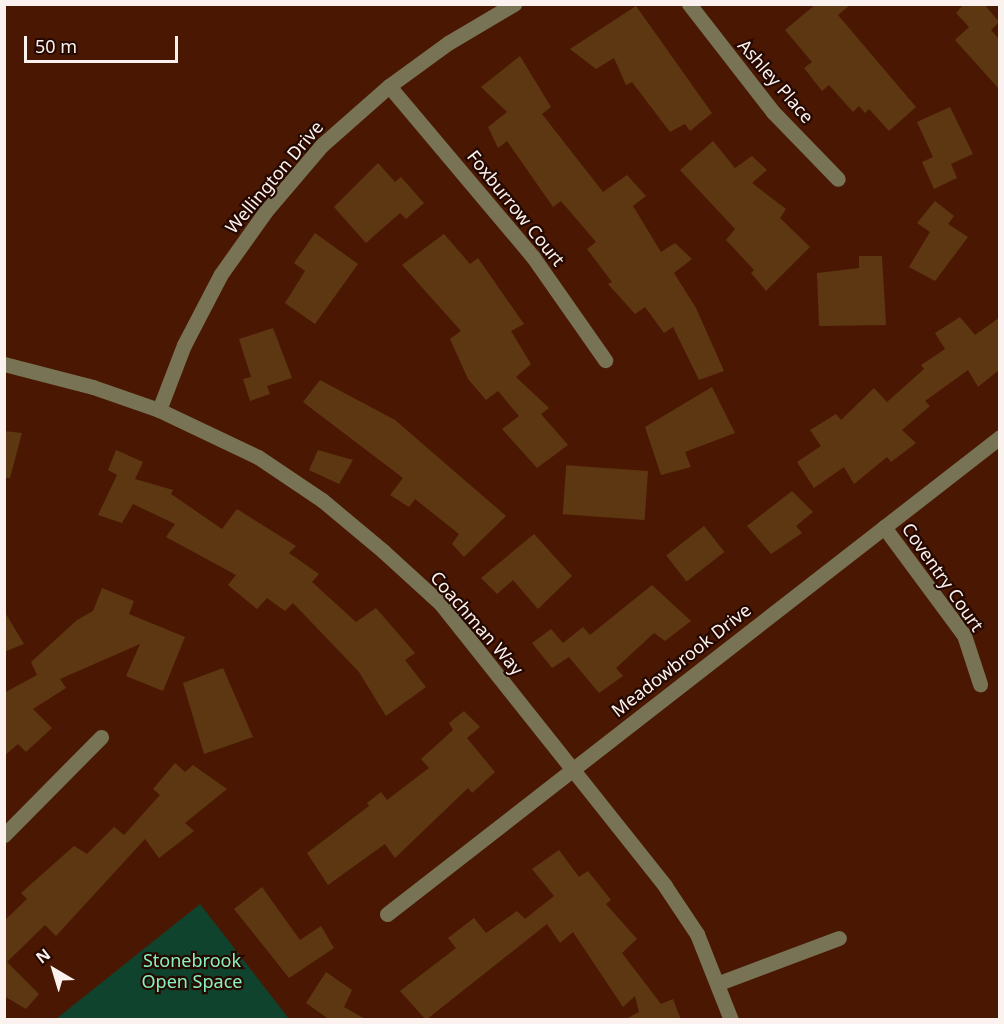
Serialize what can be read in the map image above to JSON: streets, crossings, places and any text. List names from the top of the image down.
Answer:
{
  "streets": {
    "street": [
      "Ashley Place",
      "Wellington Drive",
      "Foxburrow Court",
      "Coventry Court",
      "Coachman Way",
      "Meadowbrook Drive"
    ]
  },
  "crossings": [
    ["Wellington Drive", "Foxburrow Court"],
    ["Wellington Drive", "Coachman Way"],
    ["Coventry Court", "Meadowbrook Drive"],
    ["Coachman Way", "Meadowbrook Drive"]
  ],
  "parks": ["Stonebrook Open Space"],
  "scale_bar": "50 m",
  "north": "top left"
}
